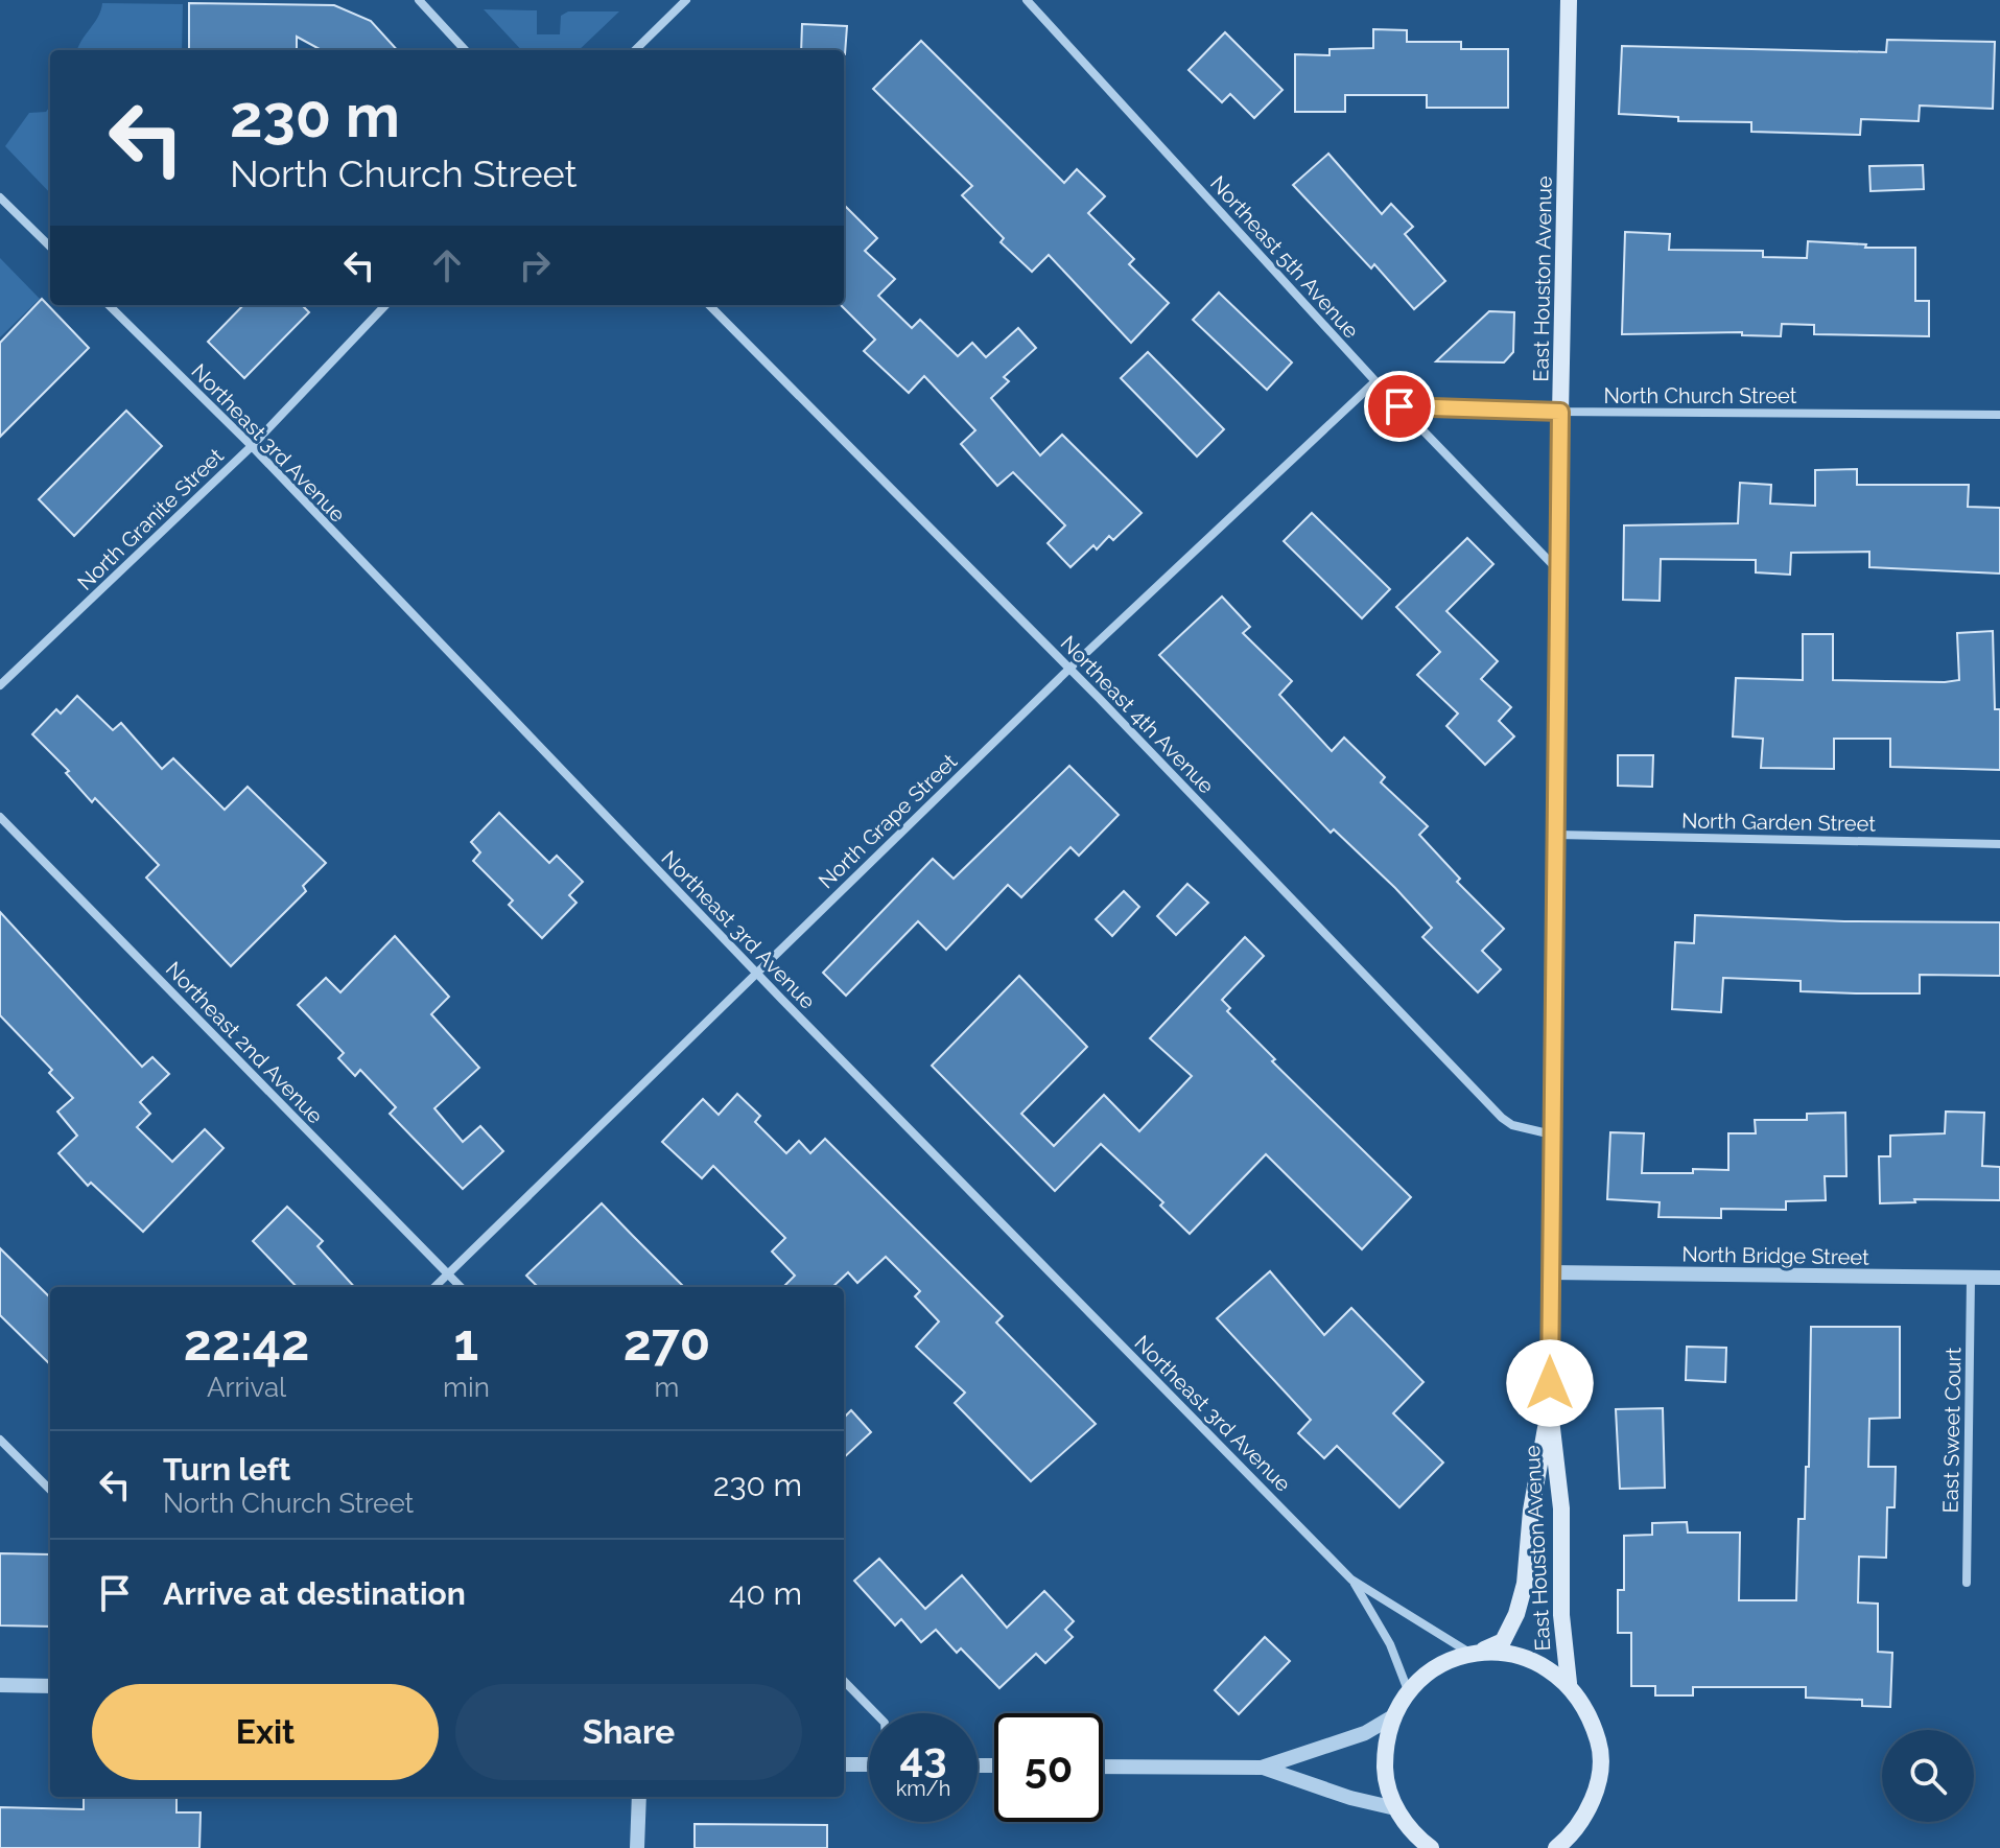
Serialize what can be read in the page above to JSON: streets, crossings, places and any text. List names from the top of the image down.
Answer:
{
  "streets": {
    "main road": ["East Houston Avenue"],
    "street": [
      "Northeast 5th Avenue",
      "North Church Street",
      "Northeast 3rd Avenue",
      "North Granite Street",
      "Northeast 4th Avenue",
      "North Grape Street",
      "North Garden Street",
      "Northeast 2nd Avenue",
      "North Bridge Street",
      "East Sweet Court"
    ]
  },
  "crossings": [
    ["Northeast 5th Avenue", "East Houston Avenue"],
    ["Northeast 5th Avenue", "North Church Street"],
    ["Northeast 5th Avenue", "North Grape Street"],
    ["East Houston Avenue", "North Church Street"],
    ["East Houston Avenue", "Northeast 3rd Avenue"],
    ["East Houston Avenue", "Northeast 4th Avenue"],
    ["East Houston Avenue", "North Garden Street"],
    ["East Houston Avenue", "North Bridge Street"],
    ["Northeast 3rd Avenue", "North Granite Street"],
    ["Northeast 3rd Avenue", "North Grape Street"],
    ["Northeast 4th Avenue", "North Grape Street"],
    ["North Grape Street", "Northeast 2nd Avenue"],
    ["North Bridge Street", "East Sweet Court"]
  ],
  "page": {
    "turn": ["230 m", "North Church Street"],
    "eta": [
      "22:42",
      "Arrival",
      "1",
      "min",
      "270",
      "m"
    ],
    "list": [
      {
        "name": "Turn left",
        "note": "North Church Street",
        "value": "230 m"
      },
      {
        "name": "Arrive at destination",
        "value": "40 m"
      }
    ],
    "buttons": ["Exit", "Share"],
    "speed": "43 km/h",
    "limit": "50"
  }
}
